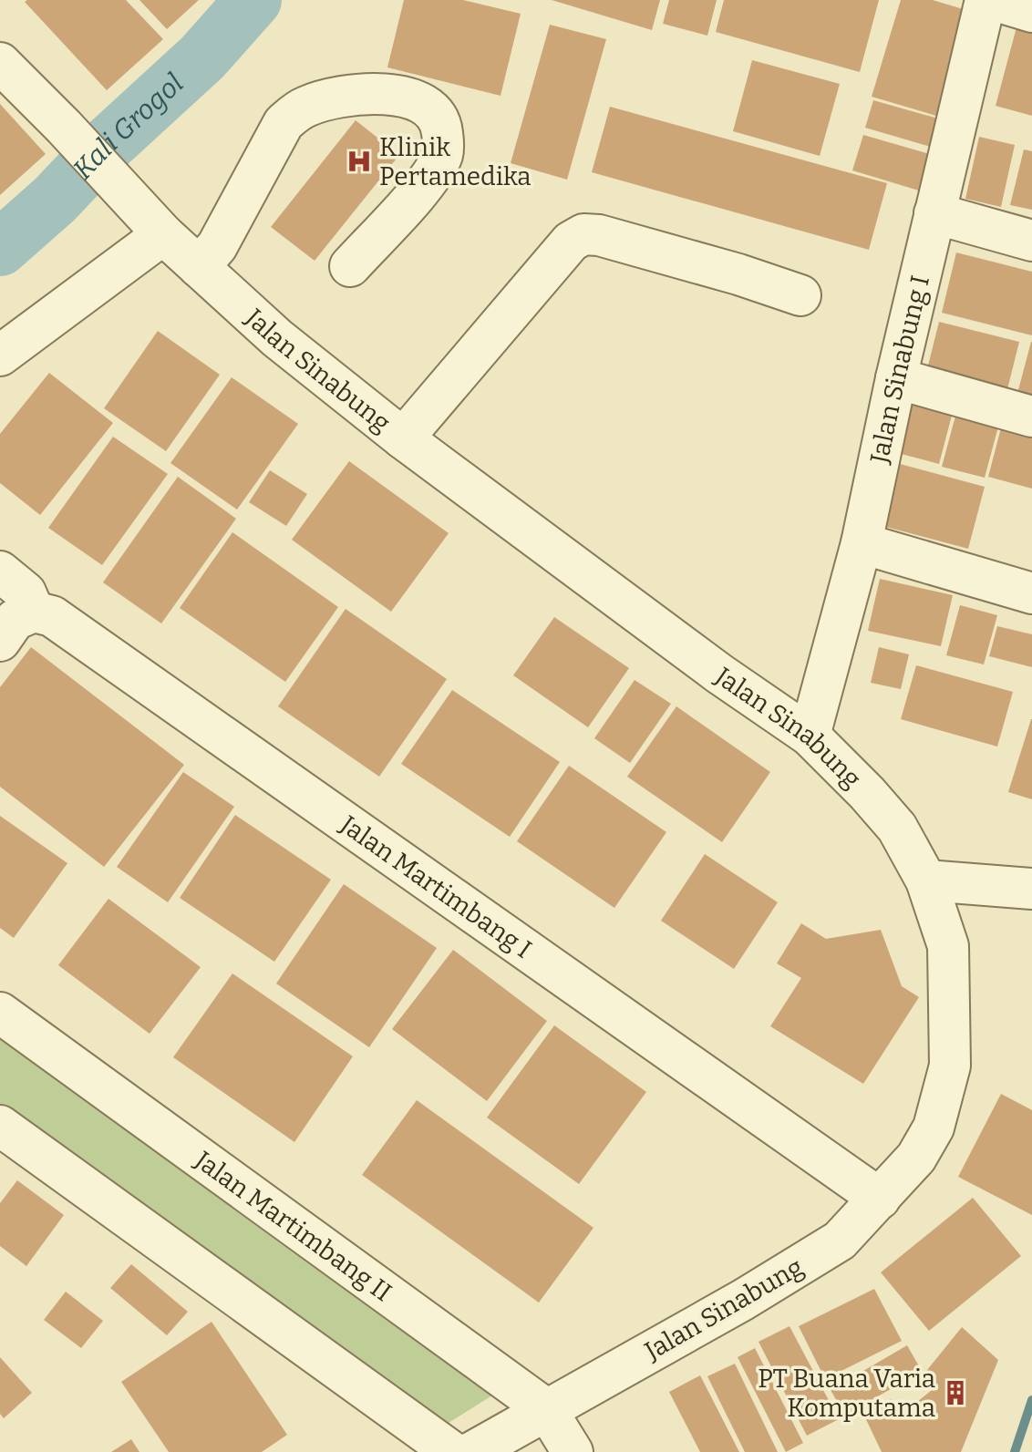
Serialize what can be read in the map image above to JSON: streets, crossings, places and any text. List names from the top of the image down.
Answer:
{
  "streets": {
    "street": [
      "Jalan Sinabung I",
      "Jalan Sinabung",
      "Jalan Martimbang I",
      "Jalan Martimbang II"
    ]
  },
  "crossings": [
    ["Jalan Sinabung I", "Jalan Sinabung"],
    ["Jalan Sinabung", "Jalan Martimbang I"],
    ["Jalan Sinabung", "Jalan Martimbang II"]
  ],
  "water": ["Kali Grogol"],
  "places": {
    "hospital": ["Klinik Pertamedika"],
    "building": ["PT Buana Varia Komputama"]
  }
}
